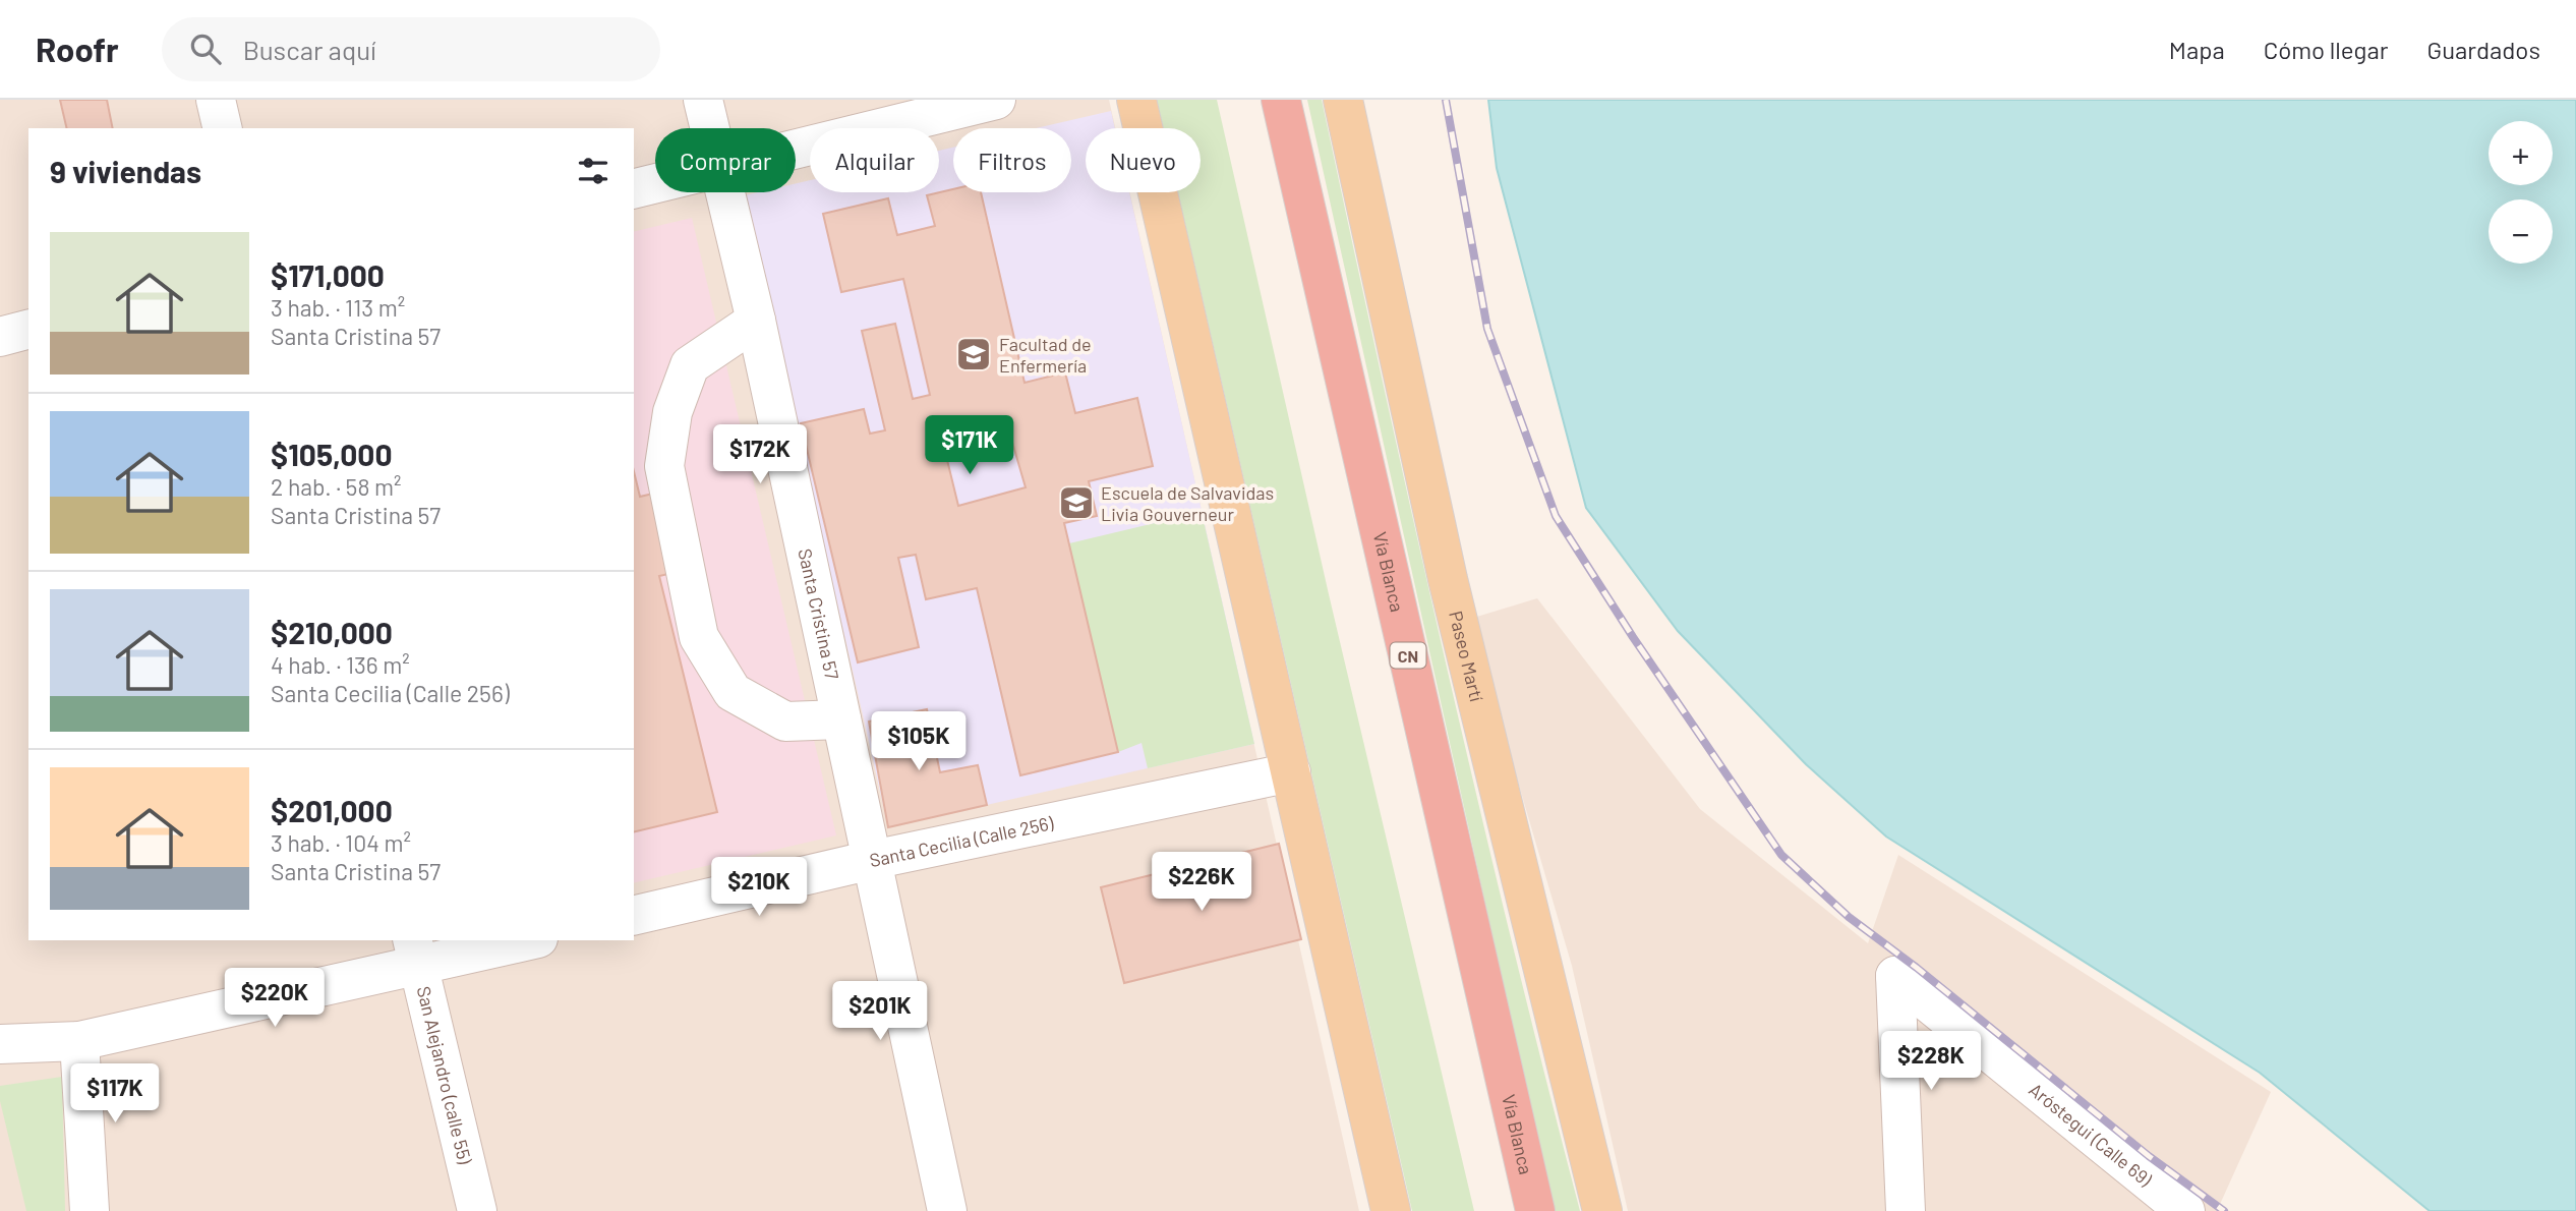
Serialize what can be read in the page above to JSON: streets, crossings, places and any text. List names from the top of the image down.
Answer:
{
  "streets": {
    "highway": ["Vía Blanca", "CN"],
    "main road": ["Paseo Martí"],
    "street": [
      "Santa Cristina 57",
      "Santa Cecilia (Calle 256)",
      "San Alejandro (calle 55)",
      "Aróstegui (Calle 69)"
    ]
  },
  "crossings": [
    ["Santa Cristina 57", "Santa Cecilia (Calle 256)"]
  ],
  "places": {
    "school or university": ["Facultad de Enfermería", "Escuela de Salvavidas Livia Gouverneur"]
  },
  "page": {
    "header": "Roofr",
    "search": "Buscar aquí",
    "nav": ["Mapa", "Cómo llegar", "Guardados"],
    "map_buttons": ["+", "−"],
    "chip": [
      "Comprar",
      "Alquilar",
      "Filtros",
      "Nuevo"
    ],
    "heading": "9 viviendas",
    "list": [
      {
        "name": "$171,000",
        "note": "3 hab. · 113 m² · Santa Cristina 57"
      },
      {
        "name": "$105,000",
        "note": "2 hab. · 58 m² · Santa Cristina 57"
      },
      {
        "name": "$210,000",
        "note": "4 hab. · 136 m² · Santa Cecilia (Calle 256)"
      },
      {
        "name": "$201,000",
        "note": "3 hab. · 104 m² · Santa Cristina 57"
      }
    ],
    "price": [
      "$171K",
      "$172K",
      "$105K",
      "$226K",
      "$210K",
      "$220K",
      "$201K",
      "$228K",
      "$117K"
    ]
  }
}
